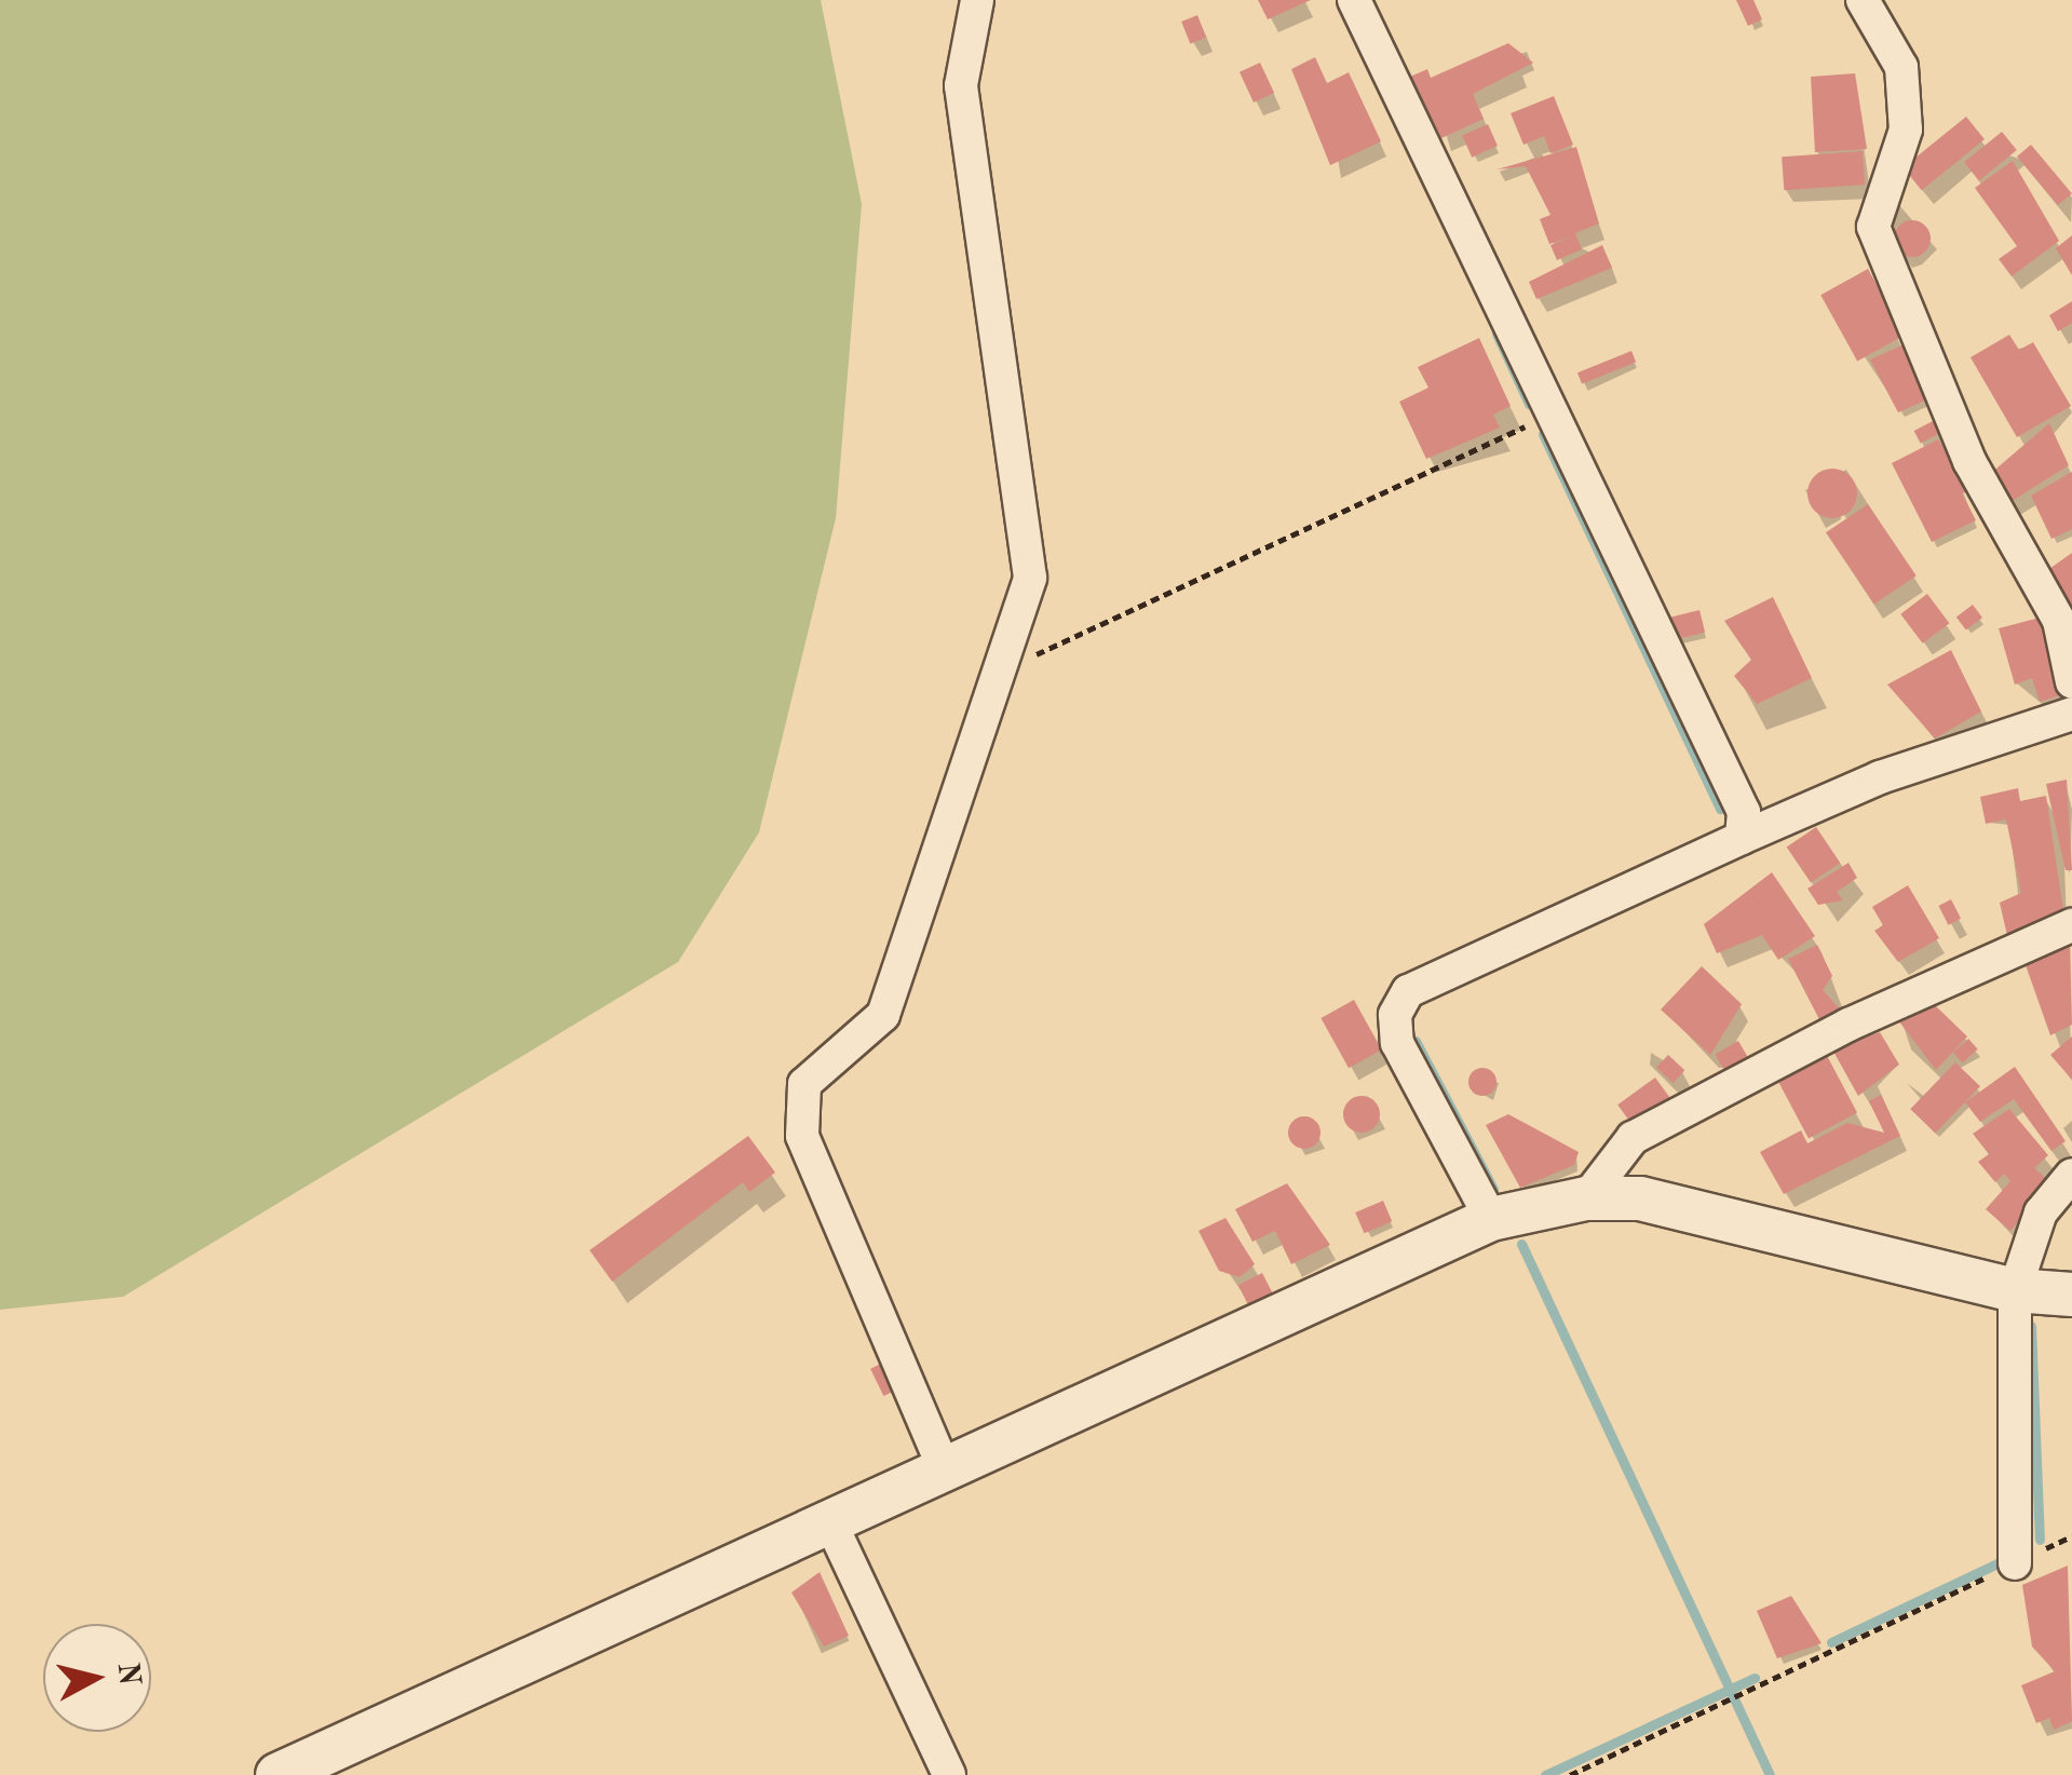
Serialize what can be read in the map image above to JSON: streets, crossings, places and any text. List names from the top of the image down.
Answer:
{
  "north": "right"
}
